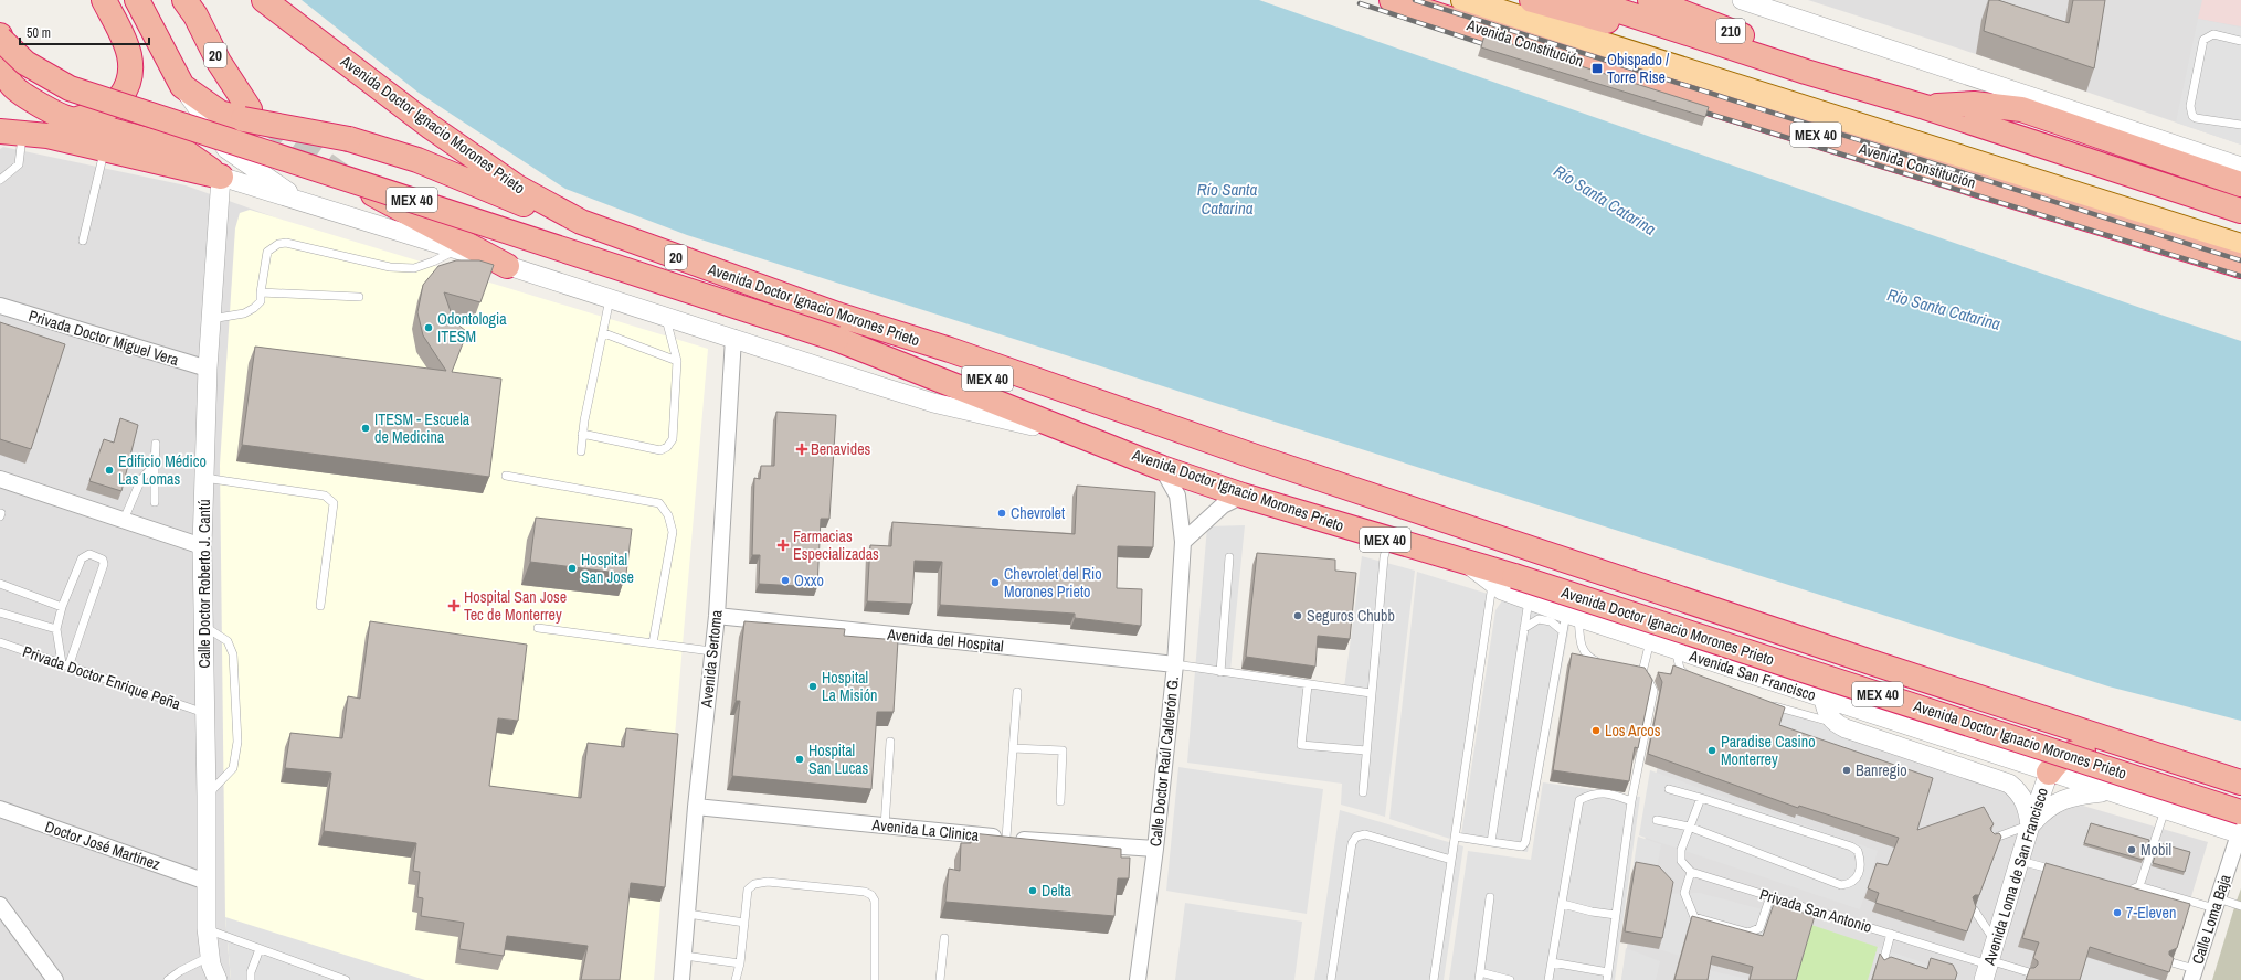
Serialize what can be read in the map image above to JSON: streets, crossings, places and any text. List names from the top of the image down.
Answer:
{
  "streets": {
    "highway": [
      "210",
      "Avenida Constitución",
      "20",
      "Avenida Doctor Ignacio Morones Prieto",
      "MEX 40"
    ],
    "street": [
      "Privada Doctor Miguel Vera",
      "Calle Doctor Roberto J. Cantú",
      "Avenida del Hospital",
      "Avenida Sertoma",
      "Avenida San Francisco",
      "Calle Doctor Raúl Calderón G.",
      "Avenida La Clinica",
      "Doctor José Martínez",
      "Avenida Loma de San Francisco",
      "Calle Loma Baja"
    ],
    "lane": ["Privada Doctor Enrique Peña", "Privada San Antonio"]
  },
  "crossings": [
    ["Avenida Doctor Ignacio Morones Prieto", "MEX 40"],
    ["Avenida Doctor Ignacio Morones Prieto", "Avenida San Francisco"],
    ["Avenida Doctor Ignacio Morones Prieto", "Calle Doctor Raúl Calderón G."],
    ["Avenida Doctor Ignacio Morones Prieto", "Avenida Loma de San Francisco"],
    ["Avenida Doctor Ignacio Morones Prieto", "Calle Loma Baja"],
    ["Privada Doctor Miguel Vera", "Calle Doctor Roberto J. Cantú"],
    ["Calle Doctor Roberto J. Cantú", "Privada Doctor Enrique Peña"],
    ["Calle Doctor Roberto J. Cantú", "Doctor José Martínez"],
    ["Avenida del Hospital", "Avenida Sertoma"],
    ["Avenida del Hospital", "Calle Doctor Raúl Calderón G."],
    ["Avenida Sertoma", "Avenida La Clinica"],
    ["Avenida San Francisco", "Avenida Loma de San Francisco"],
    ["Calle Doctor Raúl Calderón G.", "Avenida La Clinica"],
    ["Avenida Loma de San Francisco", "Privada San Antonio"]
  ],
  "water": ["Río Santa Catarina"],
  "places": {
    "transit": ["Obispado / Torre Rise"],
    "other": [
      "Odontologia ITESM",
      "ITESM - Escuela de Medicina",
      "Edificio Médico Las Lomas",
      "Chevrolet",
      "Hospital San Jose",
      "Oxxo",
      "Chevrolet del Rio Morones Prieto",
      "Seguros Chubb",
      "Hospital La Misión",
      "Los Arcos",
      "Paradise Casino Monterrey",
      "Hospital San Lucas",
      "Banregio",
      "Mobil",
      "Delta",
      "7-Eleven"
    ],
    "health": ["Benavides", "Farmacias Especializadas", "Hospital San Jose Tec de Monterrey"]
  },
  "scale_bar": "50 m"
}
